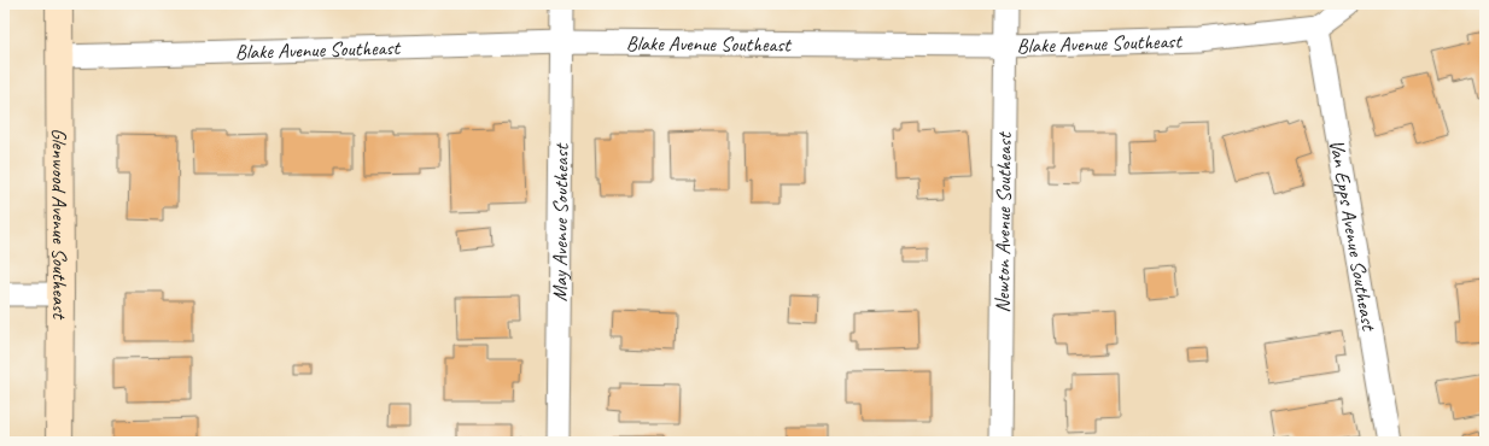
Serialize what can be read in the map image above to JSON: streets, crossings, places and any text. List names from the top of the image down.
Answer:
{
  "streets": {
    "main road": ["Glenwood Avenue Southeast"],
    "street": [
      "Blake Avenue Southeast",
      "May Avenue Southeast",
      "Newton Avenue Southeast",
      "Van Epps Avenue Southeast"
    ]
  },
  "crossings": [
    ["Blake Avenue Southeast", "Glenwood Avenue Southeast"],
    ["Blake Avenue Southeast", "May Avenue Southeast"],
    ["Blake Avenue Southeast", "Newton Avenue Southeast"],
    ["Blake Avenue Southeast", "Van Epps Avenue Southeast"]
  ]
}
